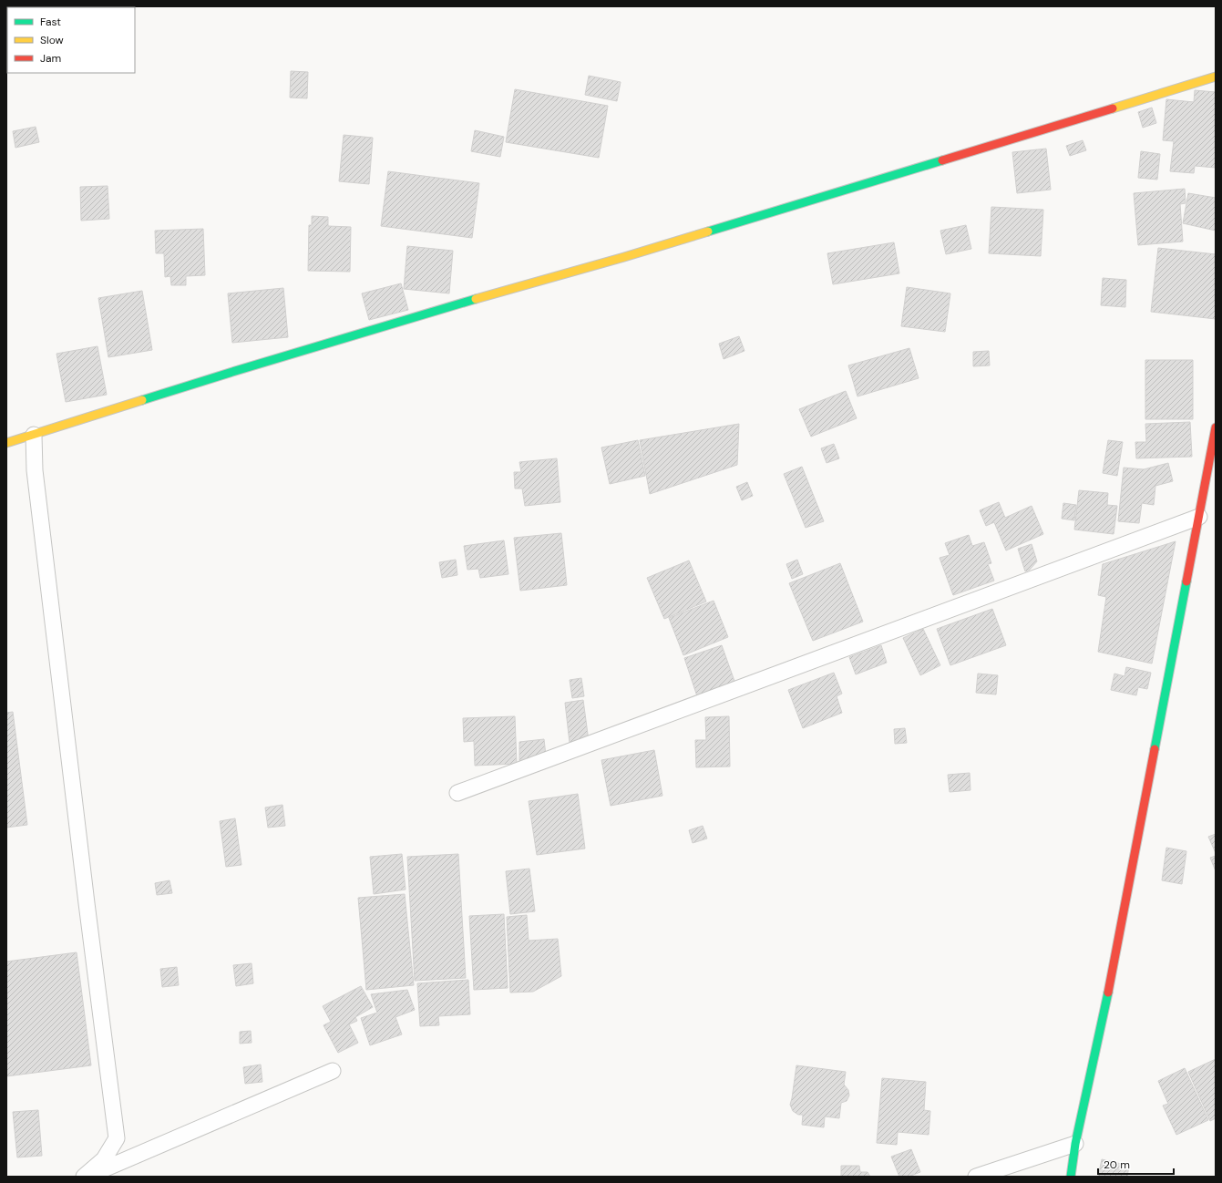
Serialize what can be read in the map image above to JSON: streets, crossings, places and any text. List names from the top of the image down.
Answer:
{
  "legend": ["Fast", "Slow", "Jam"],
  "scale_bar": "20 m"
}
